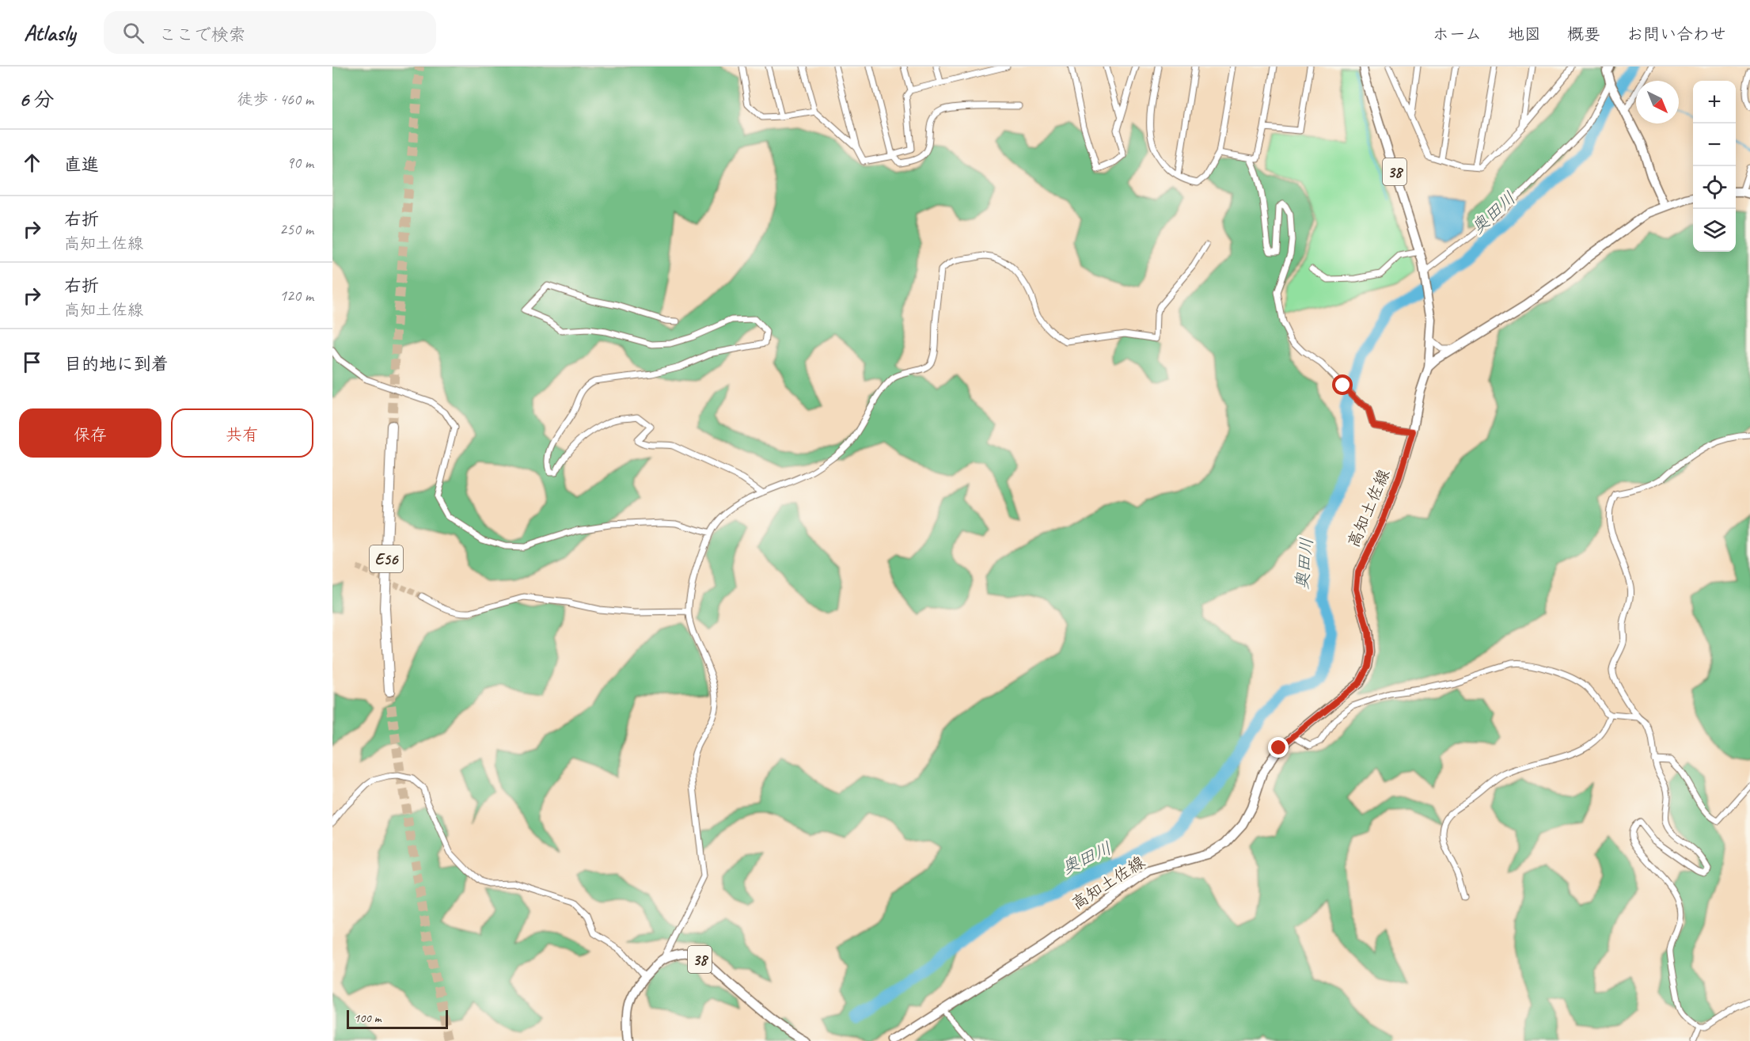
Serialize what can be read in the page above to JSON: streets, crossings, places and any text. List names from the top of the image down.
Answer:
{
  "streets": {
    "highway": ["E56"],
    "main road": ["38", "高知土佐線"]
  },
  "water": ["奥田川"],
  "scale_bar": "100 m",
  "north": "bottom right",
  "page": {
    "header": "Atlasly",
    "search": "ここで検索",
    "nav": [
      "ホーム",
      "地図",
      "概要",
      "お問い合わせ"
    ],
    "heading": ["6 分", "徒歩 · 460 m"],
    "map_buttons": ["+", "−"],
    "list": [
      ["直進", "90 m"],
      ["右折", "高知土佐線", "250 m"],
      ["右折", "高知土佐線", "120 m"],
      "目的地に到着"
    ],
    "buttons": ["保存", "共有"],
    "scale": "100 m"
  }
}
